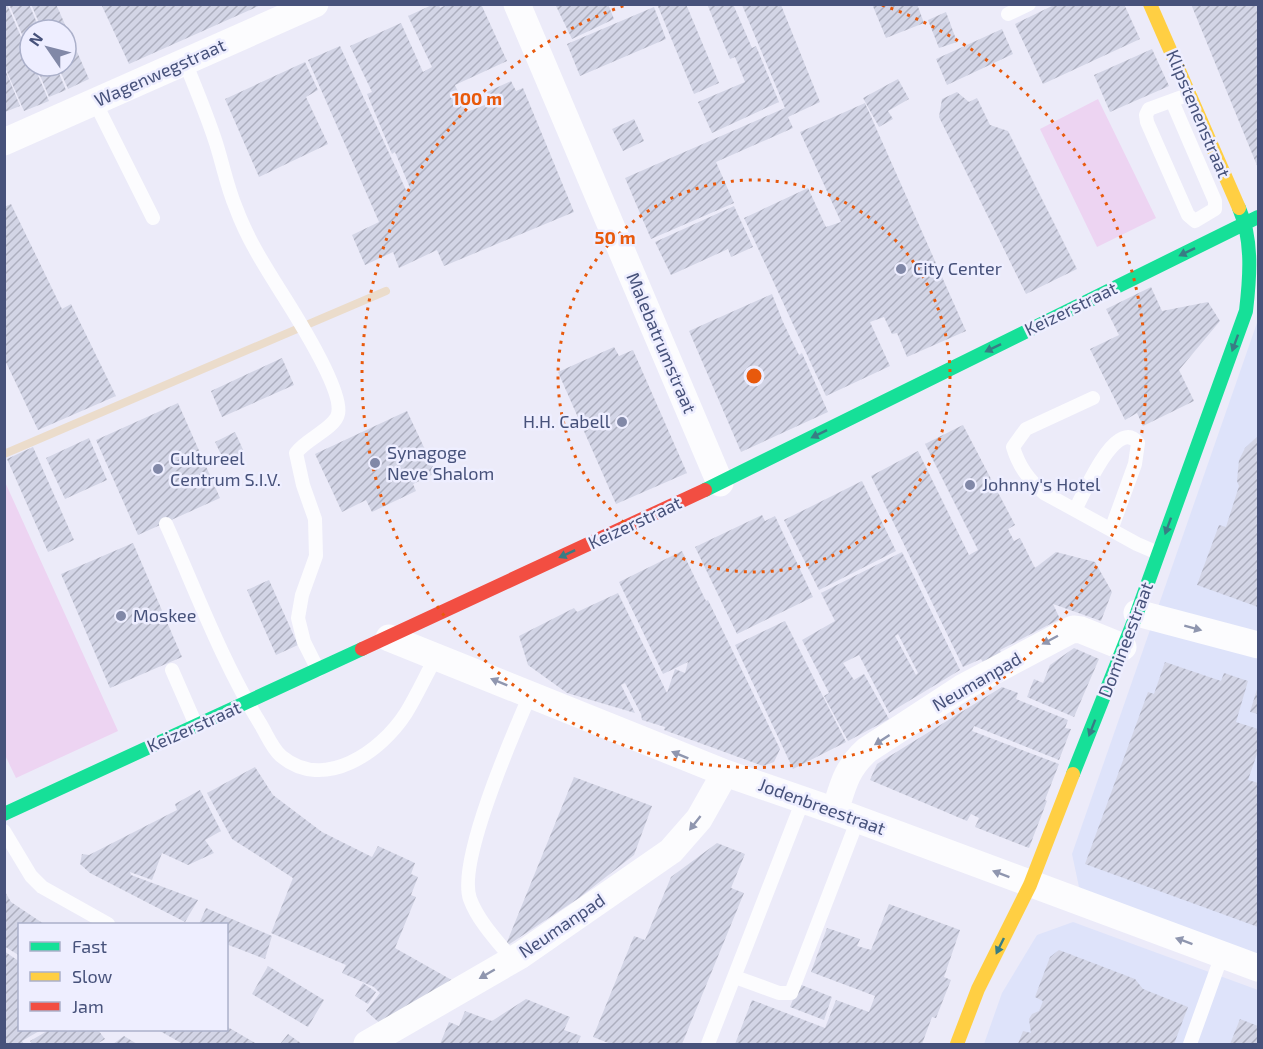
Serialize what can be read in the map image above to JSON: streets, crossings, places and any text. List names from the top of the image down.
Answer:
{
  "streets": {
    "main road": ["Klipstenenstraat", "Keizerstraat", "Domineestraat"],
    "street": [
      "Wagenwegstraat",
      "Malebatrumstraat",
      "Neumanpad",
      "Jodenbreestraat"
    ]
  },
  "crossings": [
    ["Klipstenenstraat", "Keizerstraat"],
    ["Klipstenenstraat", "Domineestraat"],
    ["Keizerstraat", "Malebatrumstraat"],
    ["Keizerstraat", "Domineestraat"],
    ["Keizerstraat", "Jodenbreestraat"],
    ["Domineestraat", "Neumanpad"],
    ["Domineestraat", "Jodenbreestraat"],
    ["Neumanpad", "Jodenbreestraat"]
  ],
  "one_way": [
    "Keizerstraat",
    "Domineestraat",
    "Neumanpad",
    "Jodenbreestraat"
  ],
  "places": [
    "City Center",
    "H.H. Cabell",
    "Synagoge Neve Shalom",
    "Cultureel Centrum S.I.V.",
    "Johnny's Hotel",
    "Moskee"
  ],
  "legend": ["Fast", "Slow", "Jam"],
  "north": "top left",
  "rings": ["100 m", "50 m"]
}
